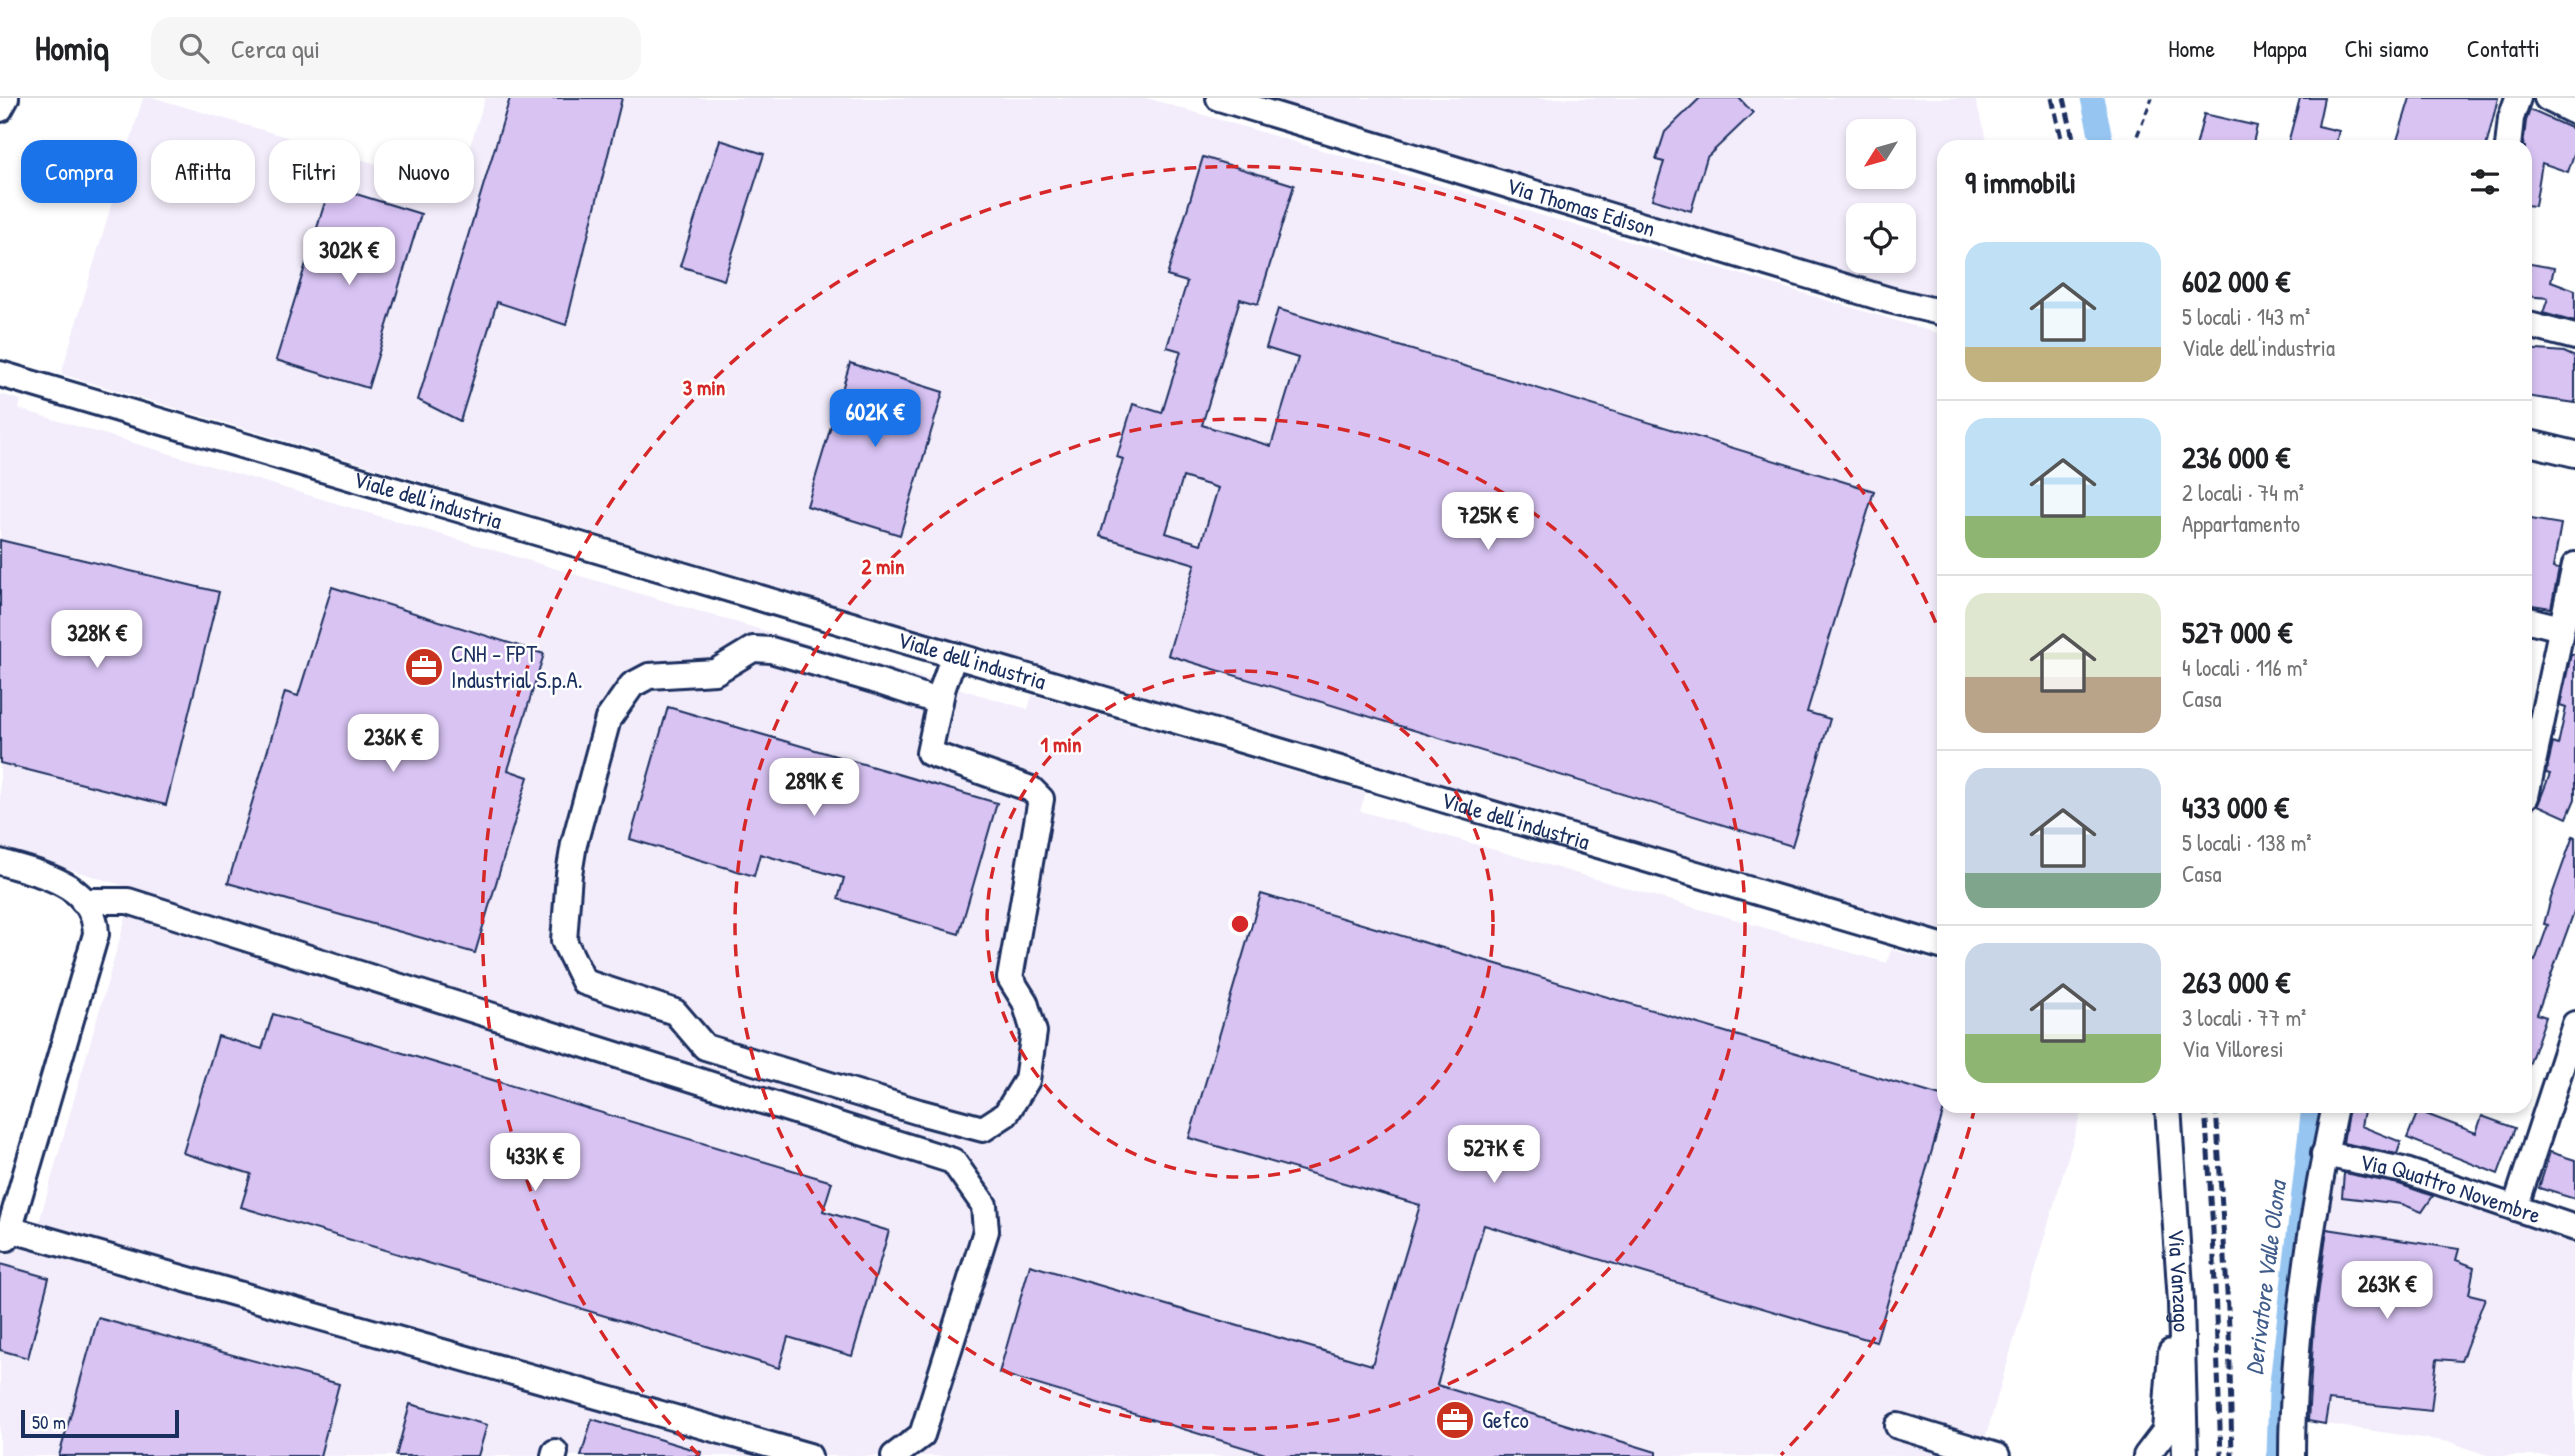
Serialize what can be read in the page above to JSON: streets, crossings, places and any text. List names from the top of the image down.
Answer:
{
  "streets": {
    "street": [
      "Via Thomas Edison",
      "Viale dell'industria",
      "Via Quattro Novembre",
      "Via Vanzago"
    ]
  },
  "water": ["Derivatore Valle Olona"],
  "places": {
    "office": ["CNH - FPT Industrial S.p.A.", "Gefco"]
  },
  "scale_bar": "50 m",
  "north": "bottom left",
  "page": {
    "header": "Homiq",
    "search": "Cerca qui",
    "nav": [
      "Home",
      "Mappa",
      "Chi siamo",
      "Contatti"
    ],
    "chip": [
      "Compra",
      "Affitta",
      "Filtri",
      "Nuovo"
    ],
    "heading": "9 immobili",
    "list": [
      {
        "name": "602 000 €",
        "note": "5 locali · 143 m² · Viale dell'industria"
      },
      {
        "name": "236 000 €",
        "note": "2 locali · 74 m² · Appartamento"
      },
      {
        "name": "527 000 €",
        "note": "4 locali · 116 m² · Casa"
      },
      {
        "name": "433 000 €",
        "note": "5 locali · 138 m² · Casa"
      },
      {
        "name": "263 000 €",
        "note": "3 locali · 77 m² · Via Villoresi"
      }
    ],
    "price": [
      "302K €",
      "602K €",
      "725K €",
      "328K €",
      "236K €",
      "289K €",
      "527K €",
      "433K €",
      "263K €"
    ],
    "scale": "50 m"
  },
  "rings": ["3 min", "2 min", "1 min"]
}
